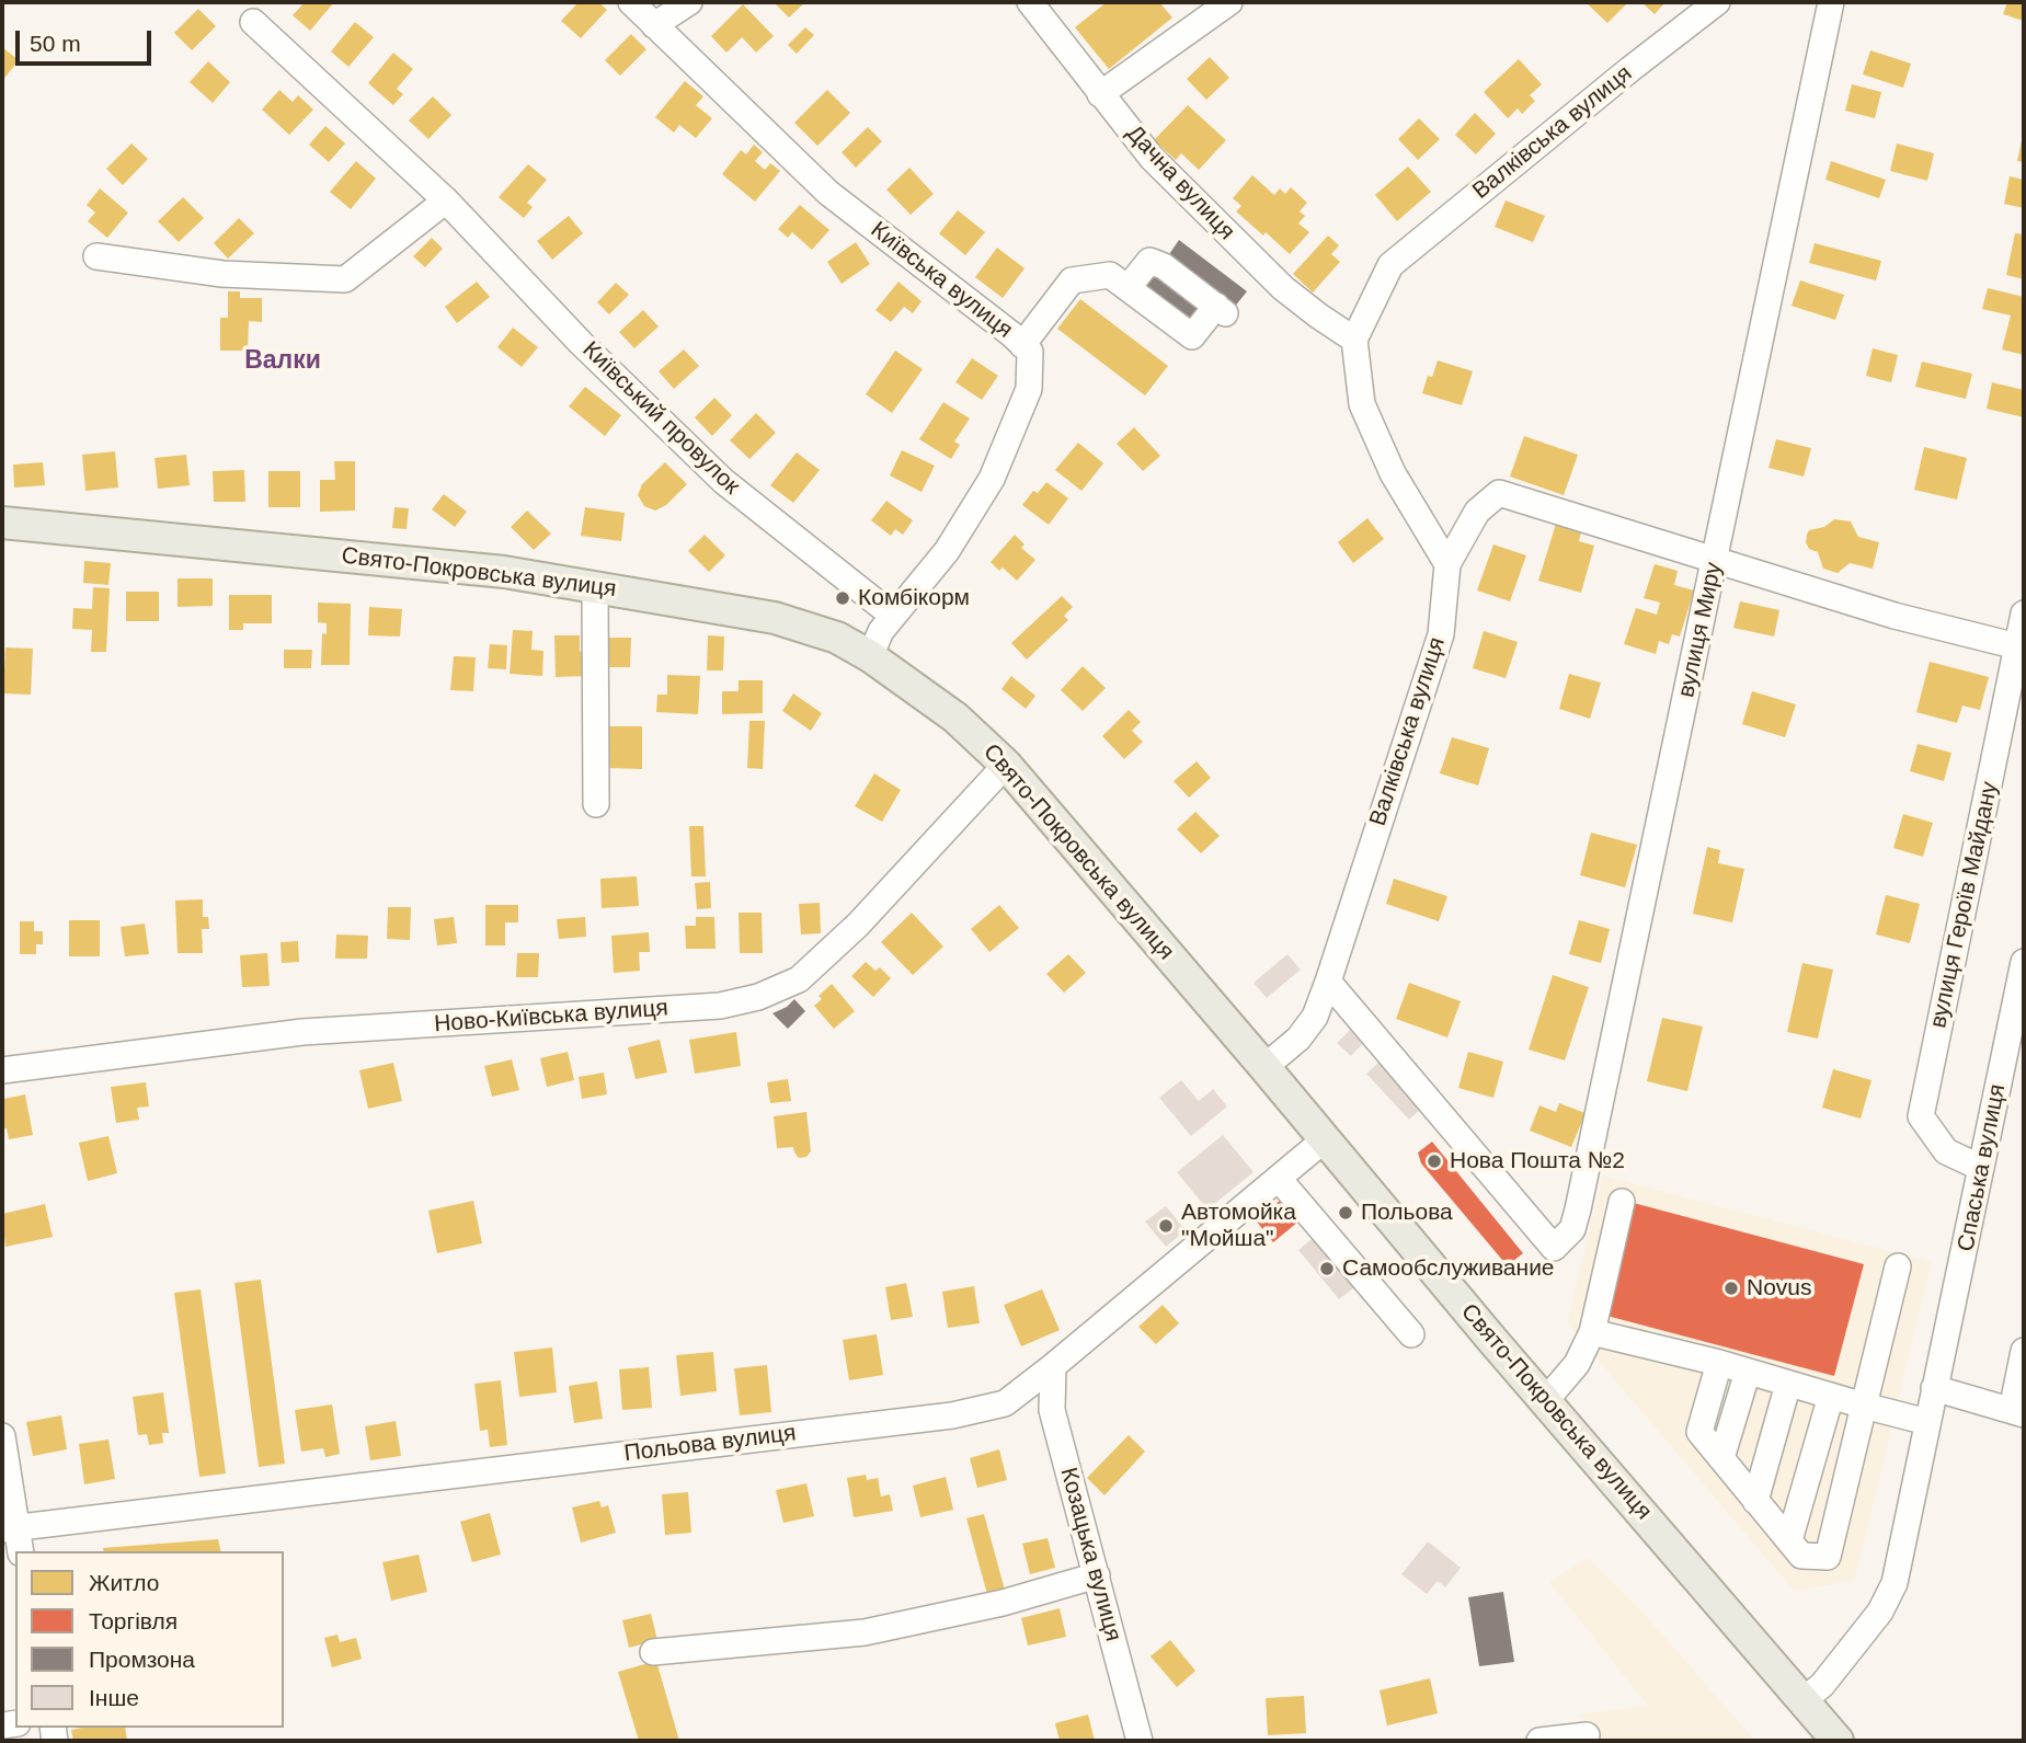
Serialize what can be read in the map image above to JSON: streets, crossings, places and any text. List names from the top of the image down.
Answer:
{
  "streets": {
    "main road": ["Свято-Покровська вулиця"],
    "street": [
      "Валківська вулиця",
      "Дачна вулиця",
      "Київська вулиця",
      "Київський провулок",
      "вулиця Миру",
      "вулиця Героїв Майдану",
      "Ново-Київська вулиця",
      "Спаська вулиця",
      "Польова вулиця",
      "Козацька вулиця"
    ]
  },
  "crossings": [
    ["Валківська вулиця", "Дачна вулиця"],
    ["Валківська вулиця", "Свято-Покровська вулиця"],
    ["Валківська вулиця", "вулиця Миру"],
    ["Київська вулиця", "Київський провулок"],
    ["Київська вулиця", "Свято-Покровська вулиця"],
    ["Свято-Покровська вулиця", "Ново-Київська вулиця"],
    ["Свято-Покровська вулиця", "Спаська вулиця"],
    ["Свято-Покровська вулиця", "Польова вулиця"],
    ["вулиця Героїв Майдану", "Спаська вулиця"],
    ["Польова вулиця", "Козацька вулиця"]
  ],
  "districts": ["Валки"],
  "places": [
    "Комбікорм",
    "Нова Пошта №2",
    "Польова",
    "Автомойка \"Мойша\"",
    "Самообслуживание",
    "Novus"
  ],
  "legend": [
    "Житло",
    "Торгівля",
    "Промзона",
    "Інше"
  ],
  "scale_bar": "50 m"
}
